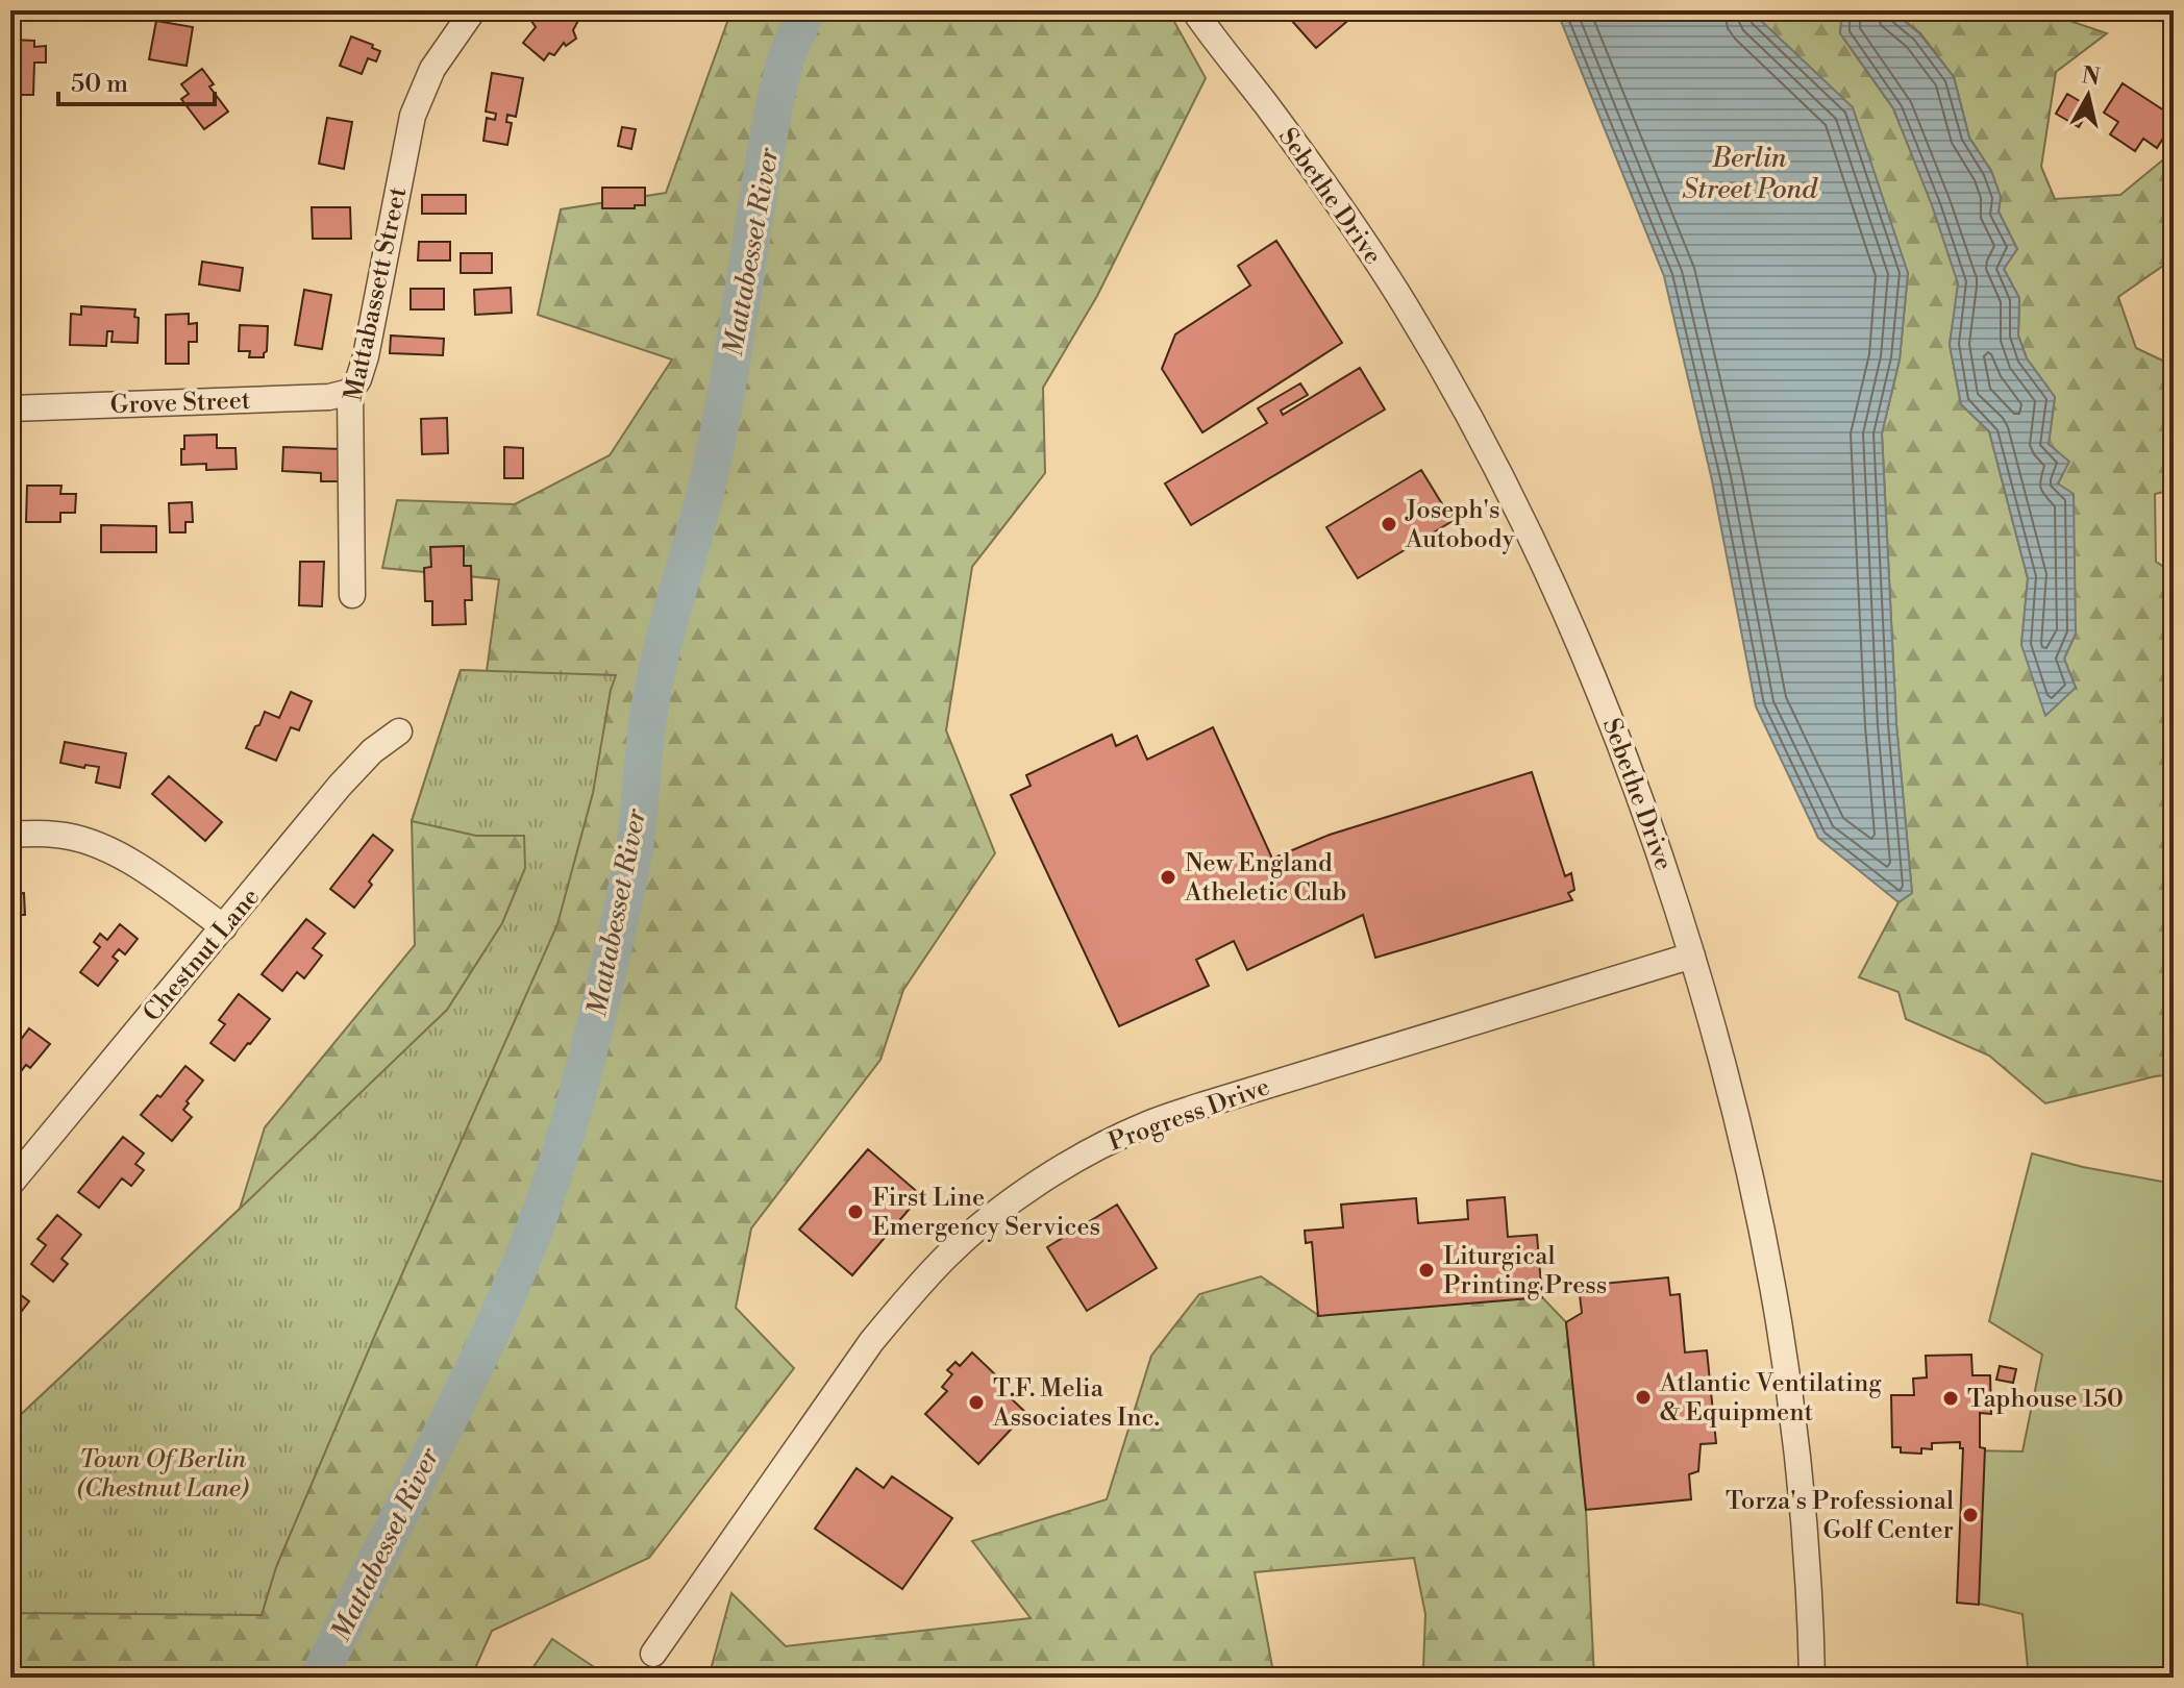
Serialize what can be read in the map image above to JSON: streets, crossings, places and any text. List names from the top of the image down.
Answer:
{
  "streets": {
    "street": [
      "Sebethe Drive",
      "Mattabassett Street",
      "Grove Street",
      "Chestnut Lane",
      "Progress Drive"
    ]
  },
  "crossings": [
    ["Sebethe Drive", "Progress Drive"],
    ["Mattabassett Street", "Grove Street"]
  ],
  "water": ["Berlin Street Pond", "Mattabesset River"],
  "parks": ["Town Of Berlin (Chestnut Lane)"],
  "places": [
    "Joseph's Autobody",
    "New England Atheletic Club",
    "First Line Emergency Services",
    "Liturgical Printing Press",
    "Atlantic Ventilating & Equipment",
    "Taphouse 150",
    "T.F. Melia Associates Inc.",
    "Torza's Professional Golf Center"
  ],
  "scale_bar": "50 m",
  "north": "top"
}
